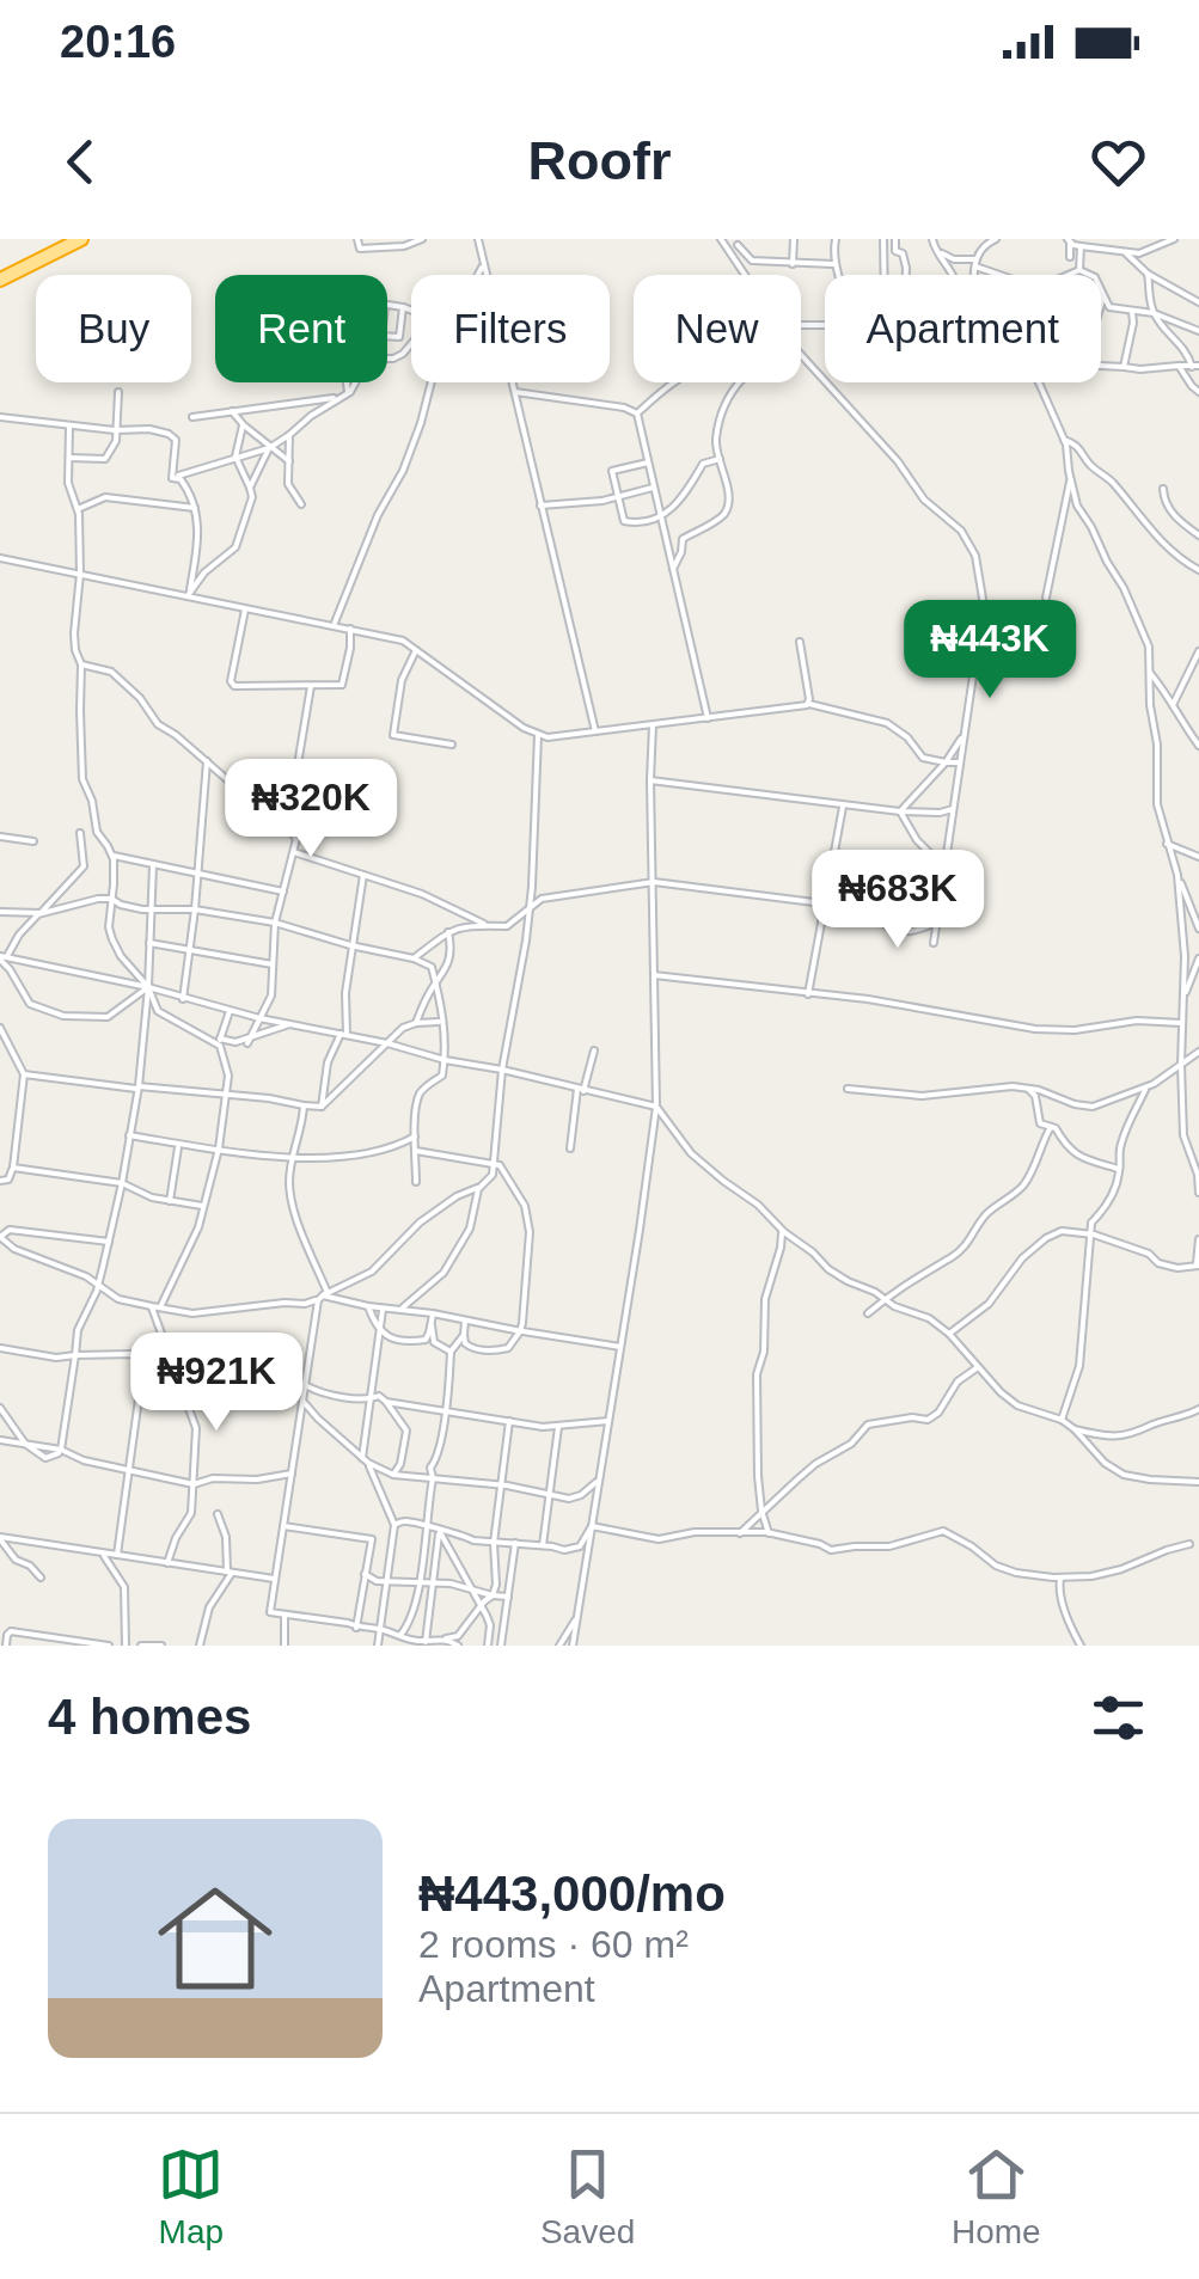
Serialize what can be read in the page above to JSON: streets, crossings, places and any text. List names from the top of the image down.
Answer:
{
  "page": {
    "status": "20:16",
    "header": "Roofr",
    "chip": [
      "Buy",
      "Rent",
      "Filters",
      "New",
      "Apartment"
    ],
    "price": [
      "₦443K",
      "₦320K",
      "₦683K",
      "₦921K"
    ],
    "heading": "4 homes",
    "list": [
      {
        "name": "₦443,000/mo",
        "note": "2 rooms · 60 m² · Apartment"
      }
    ],
    "tabs": ["Map", "Saved", "Home"]
  }
}
